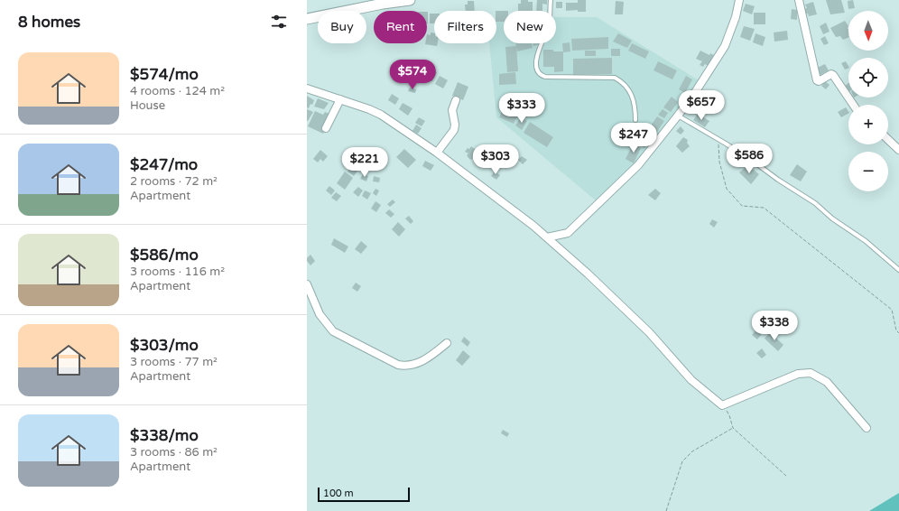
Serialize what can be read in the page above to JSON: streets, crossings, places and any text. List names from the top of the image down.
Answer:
{
  "scale_bar": "100 m",
  "north": "bottom",
  "page": {
    "heading": "8 homes",
    "map_buttons": ["+", "−"],
    "chip": [
      "Buy",
      "Rent",
      "Filters",
      "New"
    ],
    "list": [
      {
        "name": "$574/mo",
        "note": "4 rooms · 124 m² · House"
      },
      {
        "name": "$247/mo",
        "note": "2 rooms · 72 m² · Apartment"
      },
      {
        "name": "$586/mo",
        "note": "3 rooms · 116 m² · Apartment"
      },
      {
        "name": "$303/mo",
        "note": "3 rooms · 77 m² · Apartment"
      },
      {
        "name": "$338/mo",
        "note": "3 rooms · 86 m² · Apartment"
      }
    ],
    "price": [
      "$574",
      "$657",
      "$333",
      "$247",
      "$586",
      "$303",
      "$221",
      "$338"
    ],
    "scale": "100 m"
  }
}
